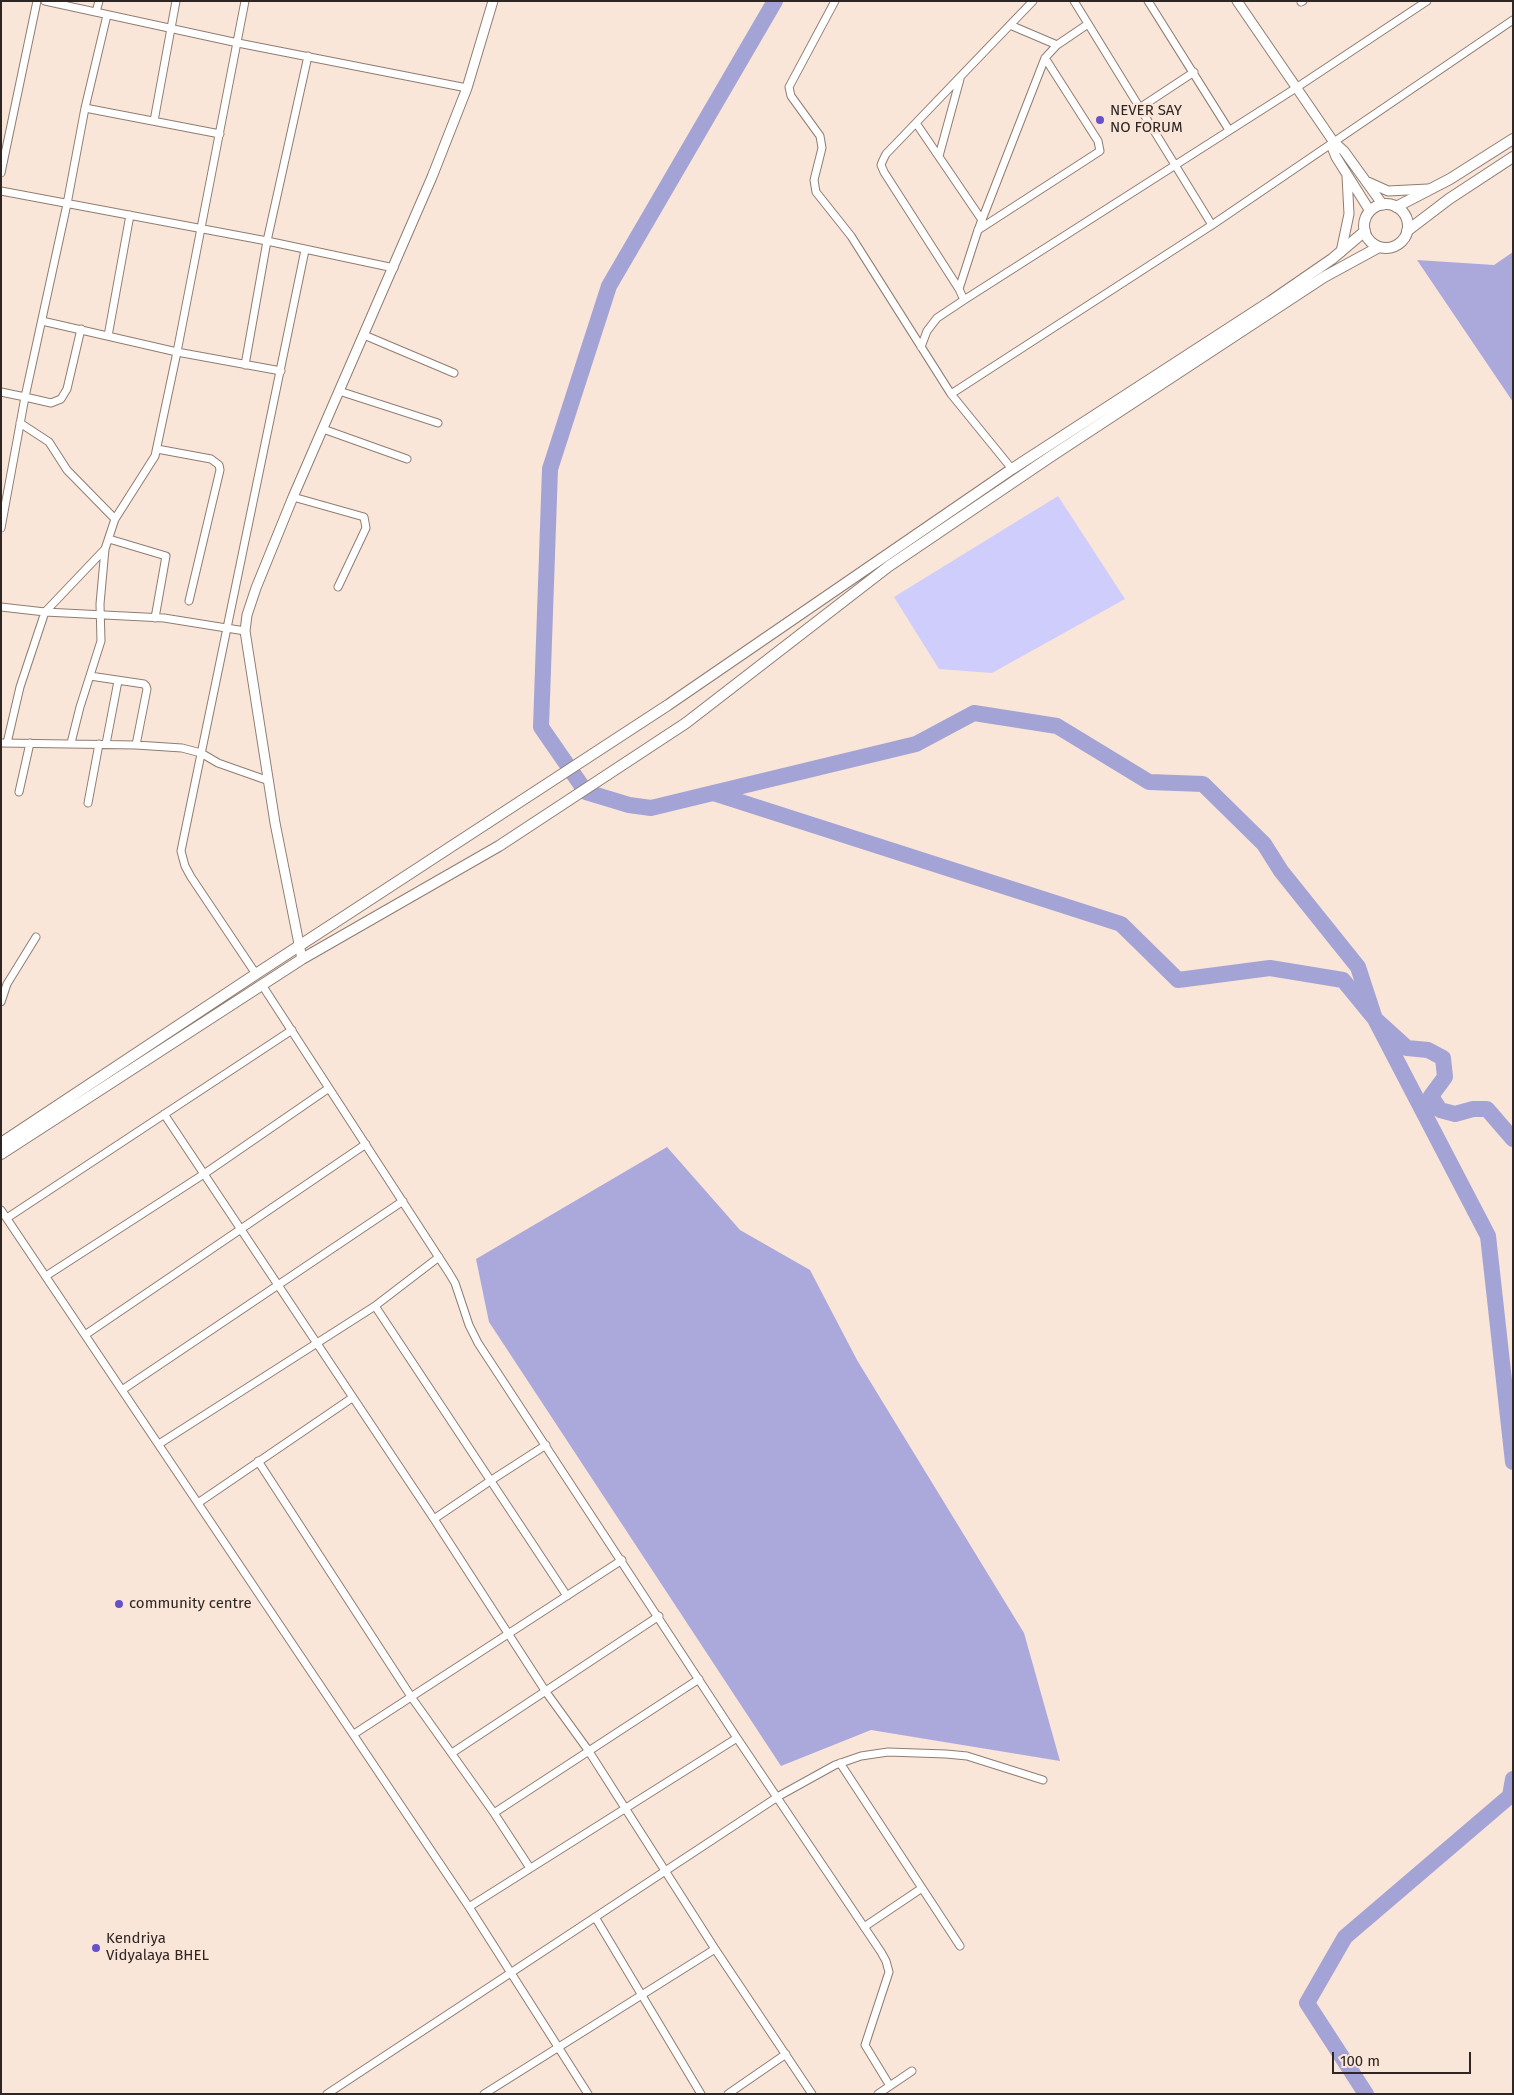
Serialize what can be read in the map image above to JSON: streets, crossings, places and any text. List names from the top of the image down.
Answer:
{
  "places": ["NEVER SAY NO FORUM", "community centre", "Kendriya Vidyalaya BHEL"],
  "scale_bar": "100 m"
}
